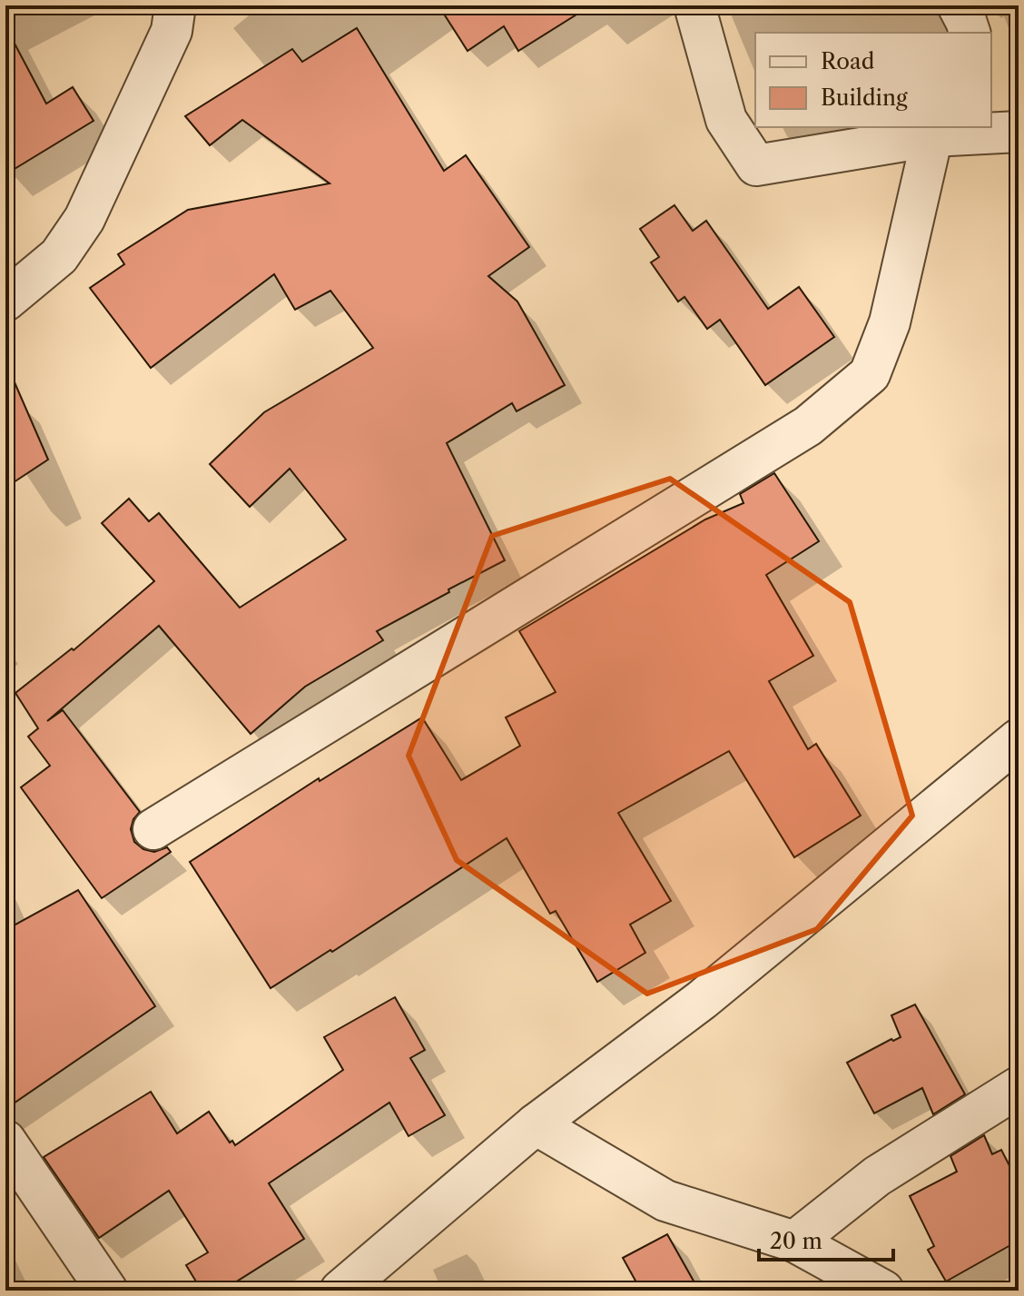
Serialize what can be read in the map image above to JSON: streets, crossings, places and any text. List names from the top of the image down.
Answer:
{
  "legend": ["Road", "Building"],
  "scale_bar": "20 m"
}
